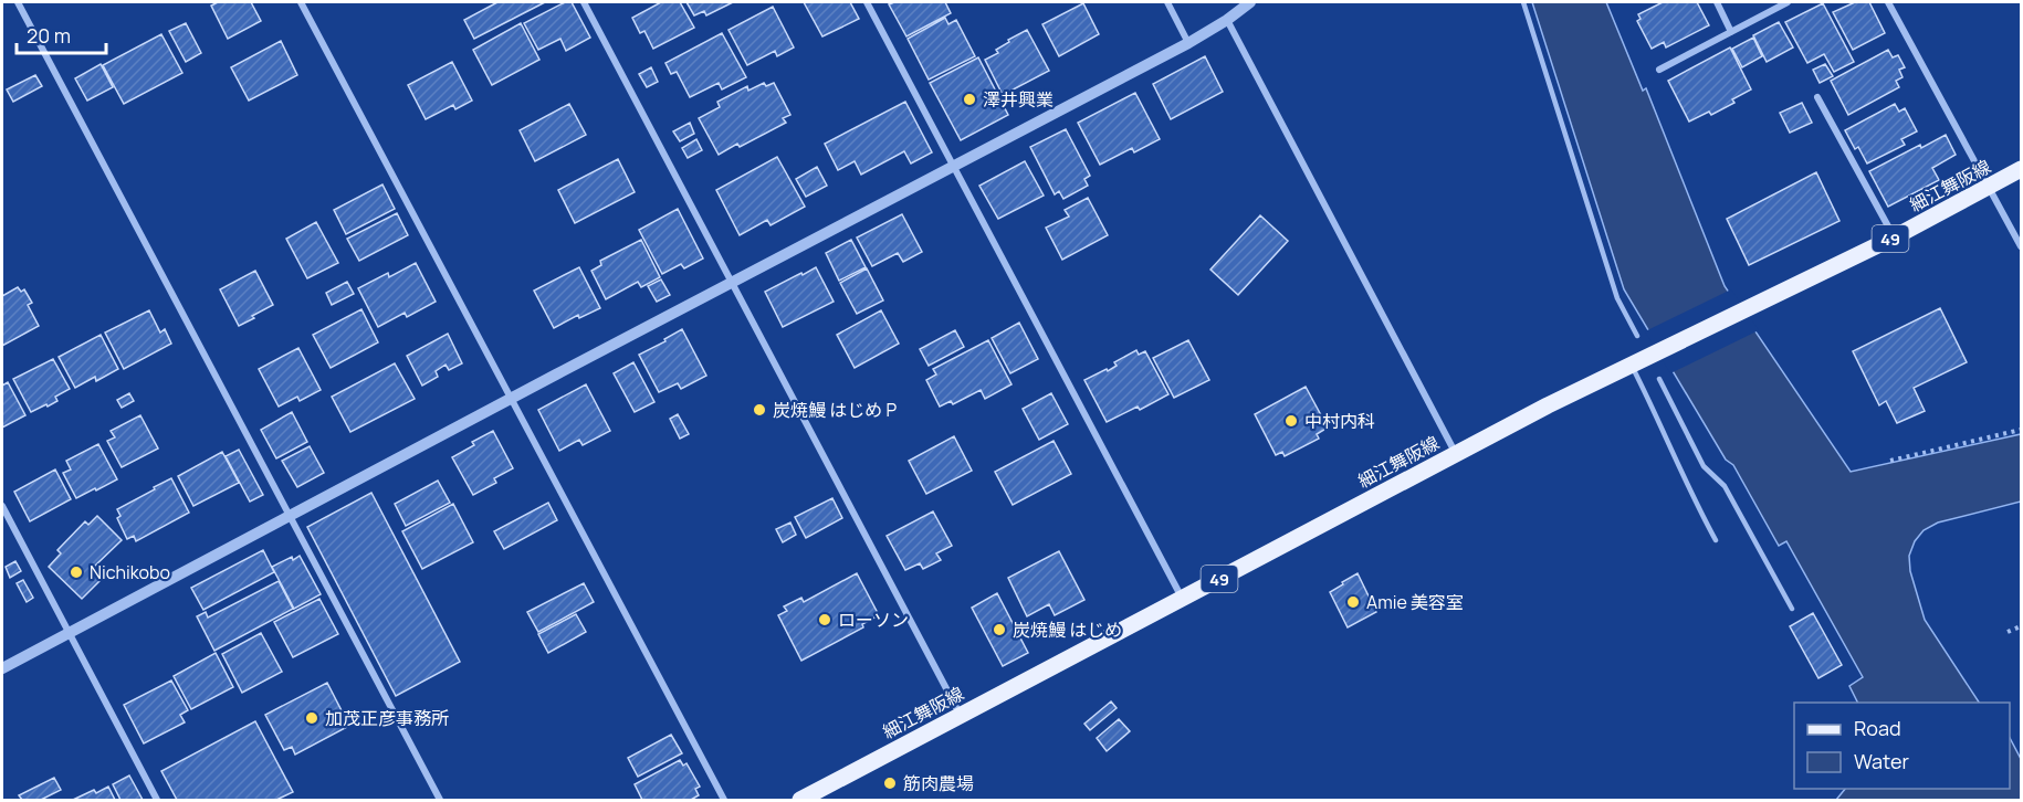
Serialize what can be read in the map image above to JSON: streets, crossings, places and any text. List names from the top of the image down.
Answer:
{
  "streets": {
    "main road": ["細江舞阪線", "49"]
  },
  "places": [
    "澤井興業",
    "炭焼鰻 はじめ P",
    "中村内科",
    "Nichikobo",
    "Amie 美容室",
    "ローソン",
    "炭焼鰻 はじめ",
    "加茂正彦事務所",
    "筋肉農場"
  ],
  "legend": ["Road", "Water"],
  "scale_bar": "20 m"
}
